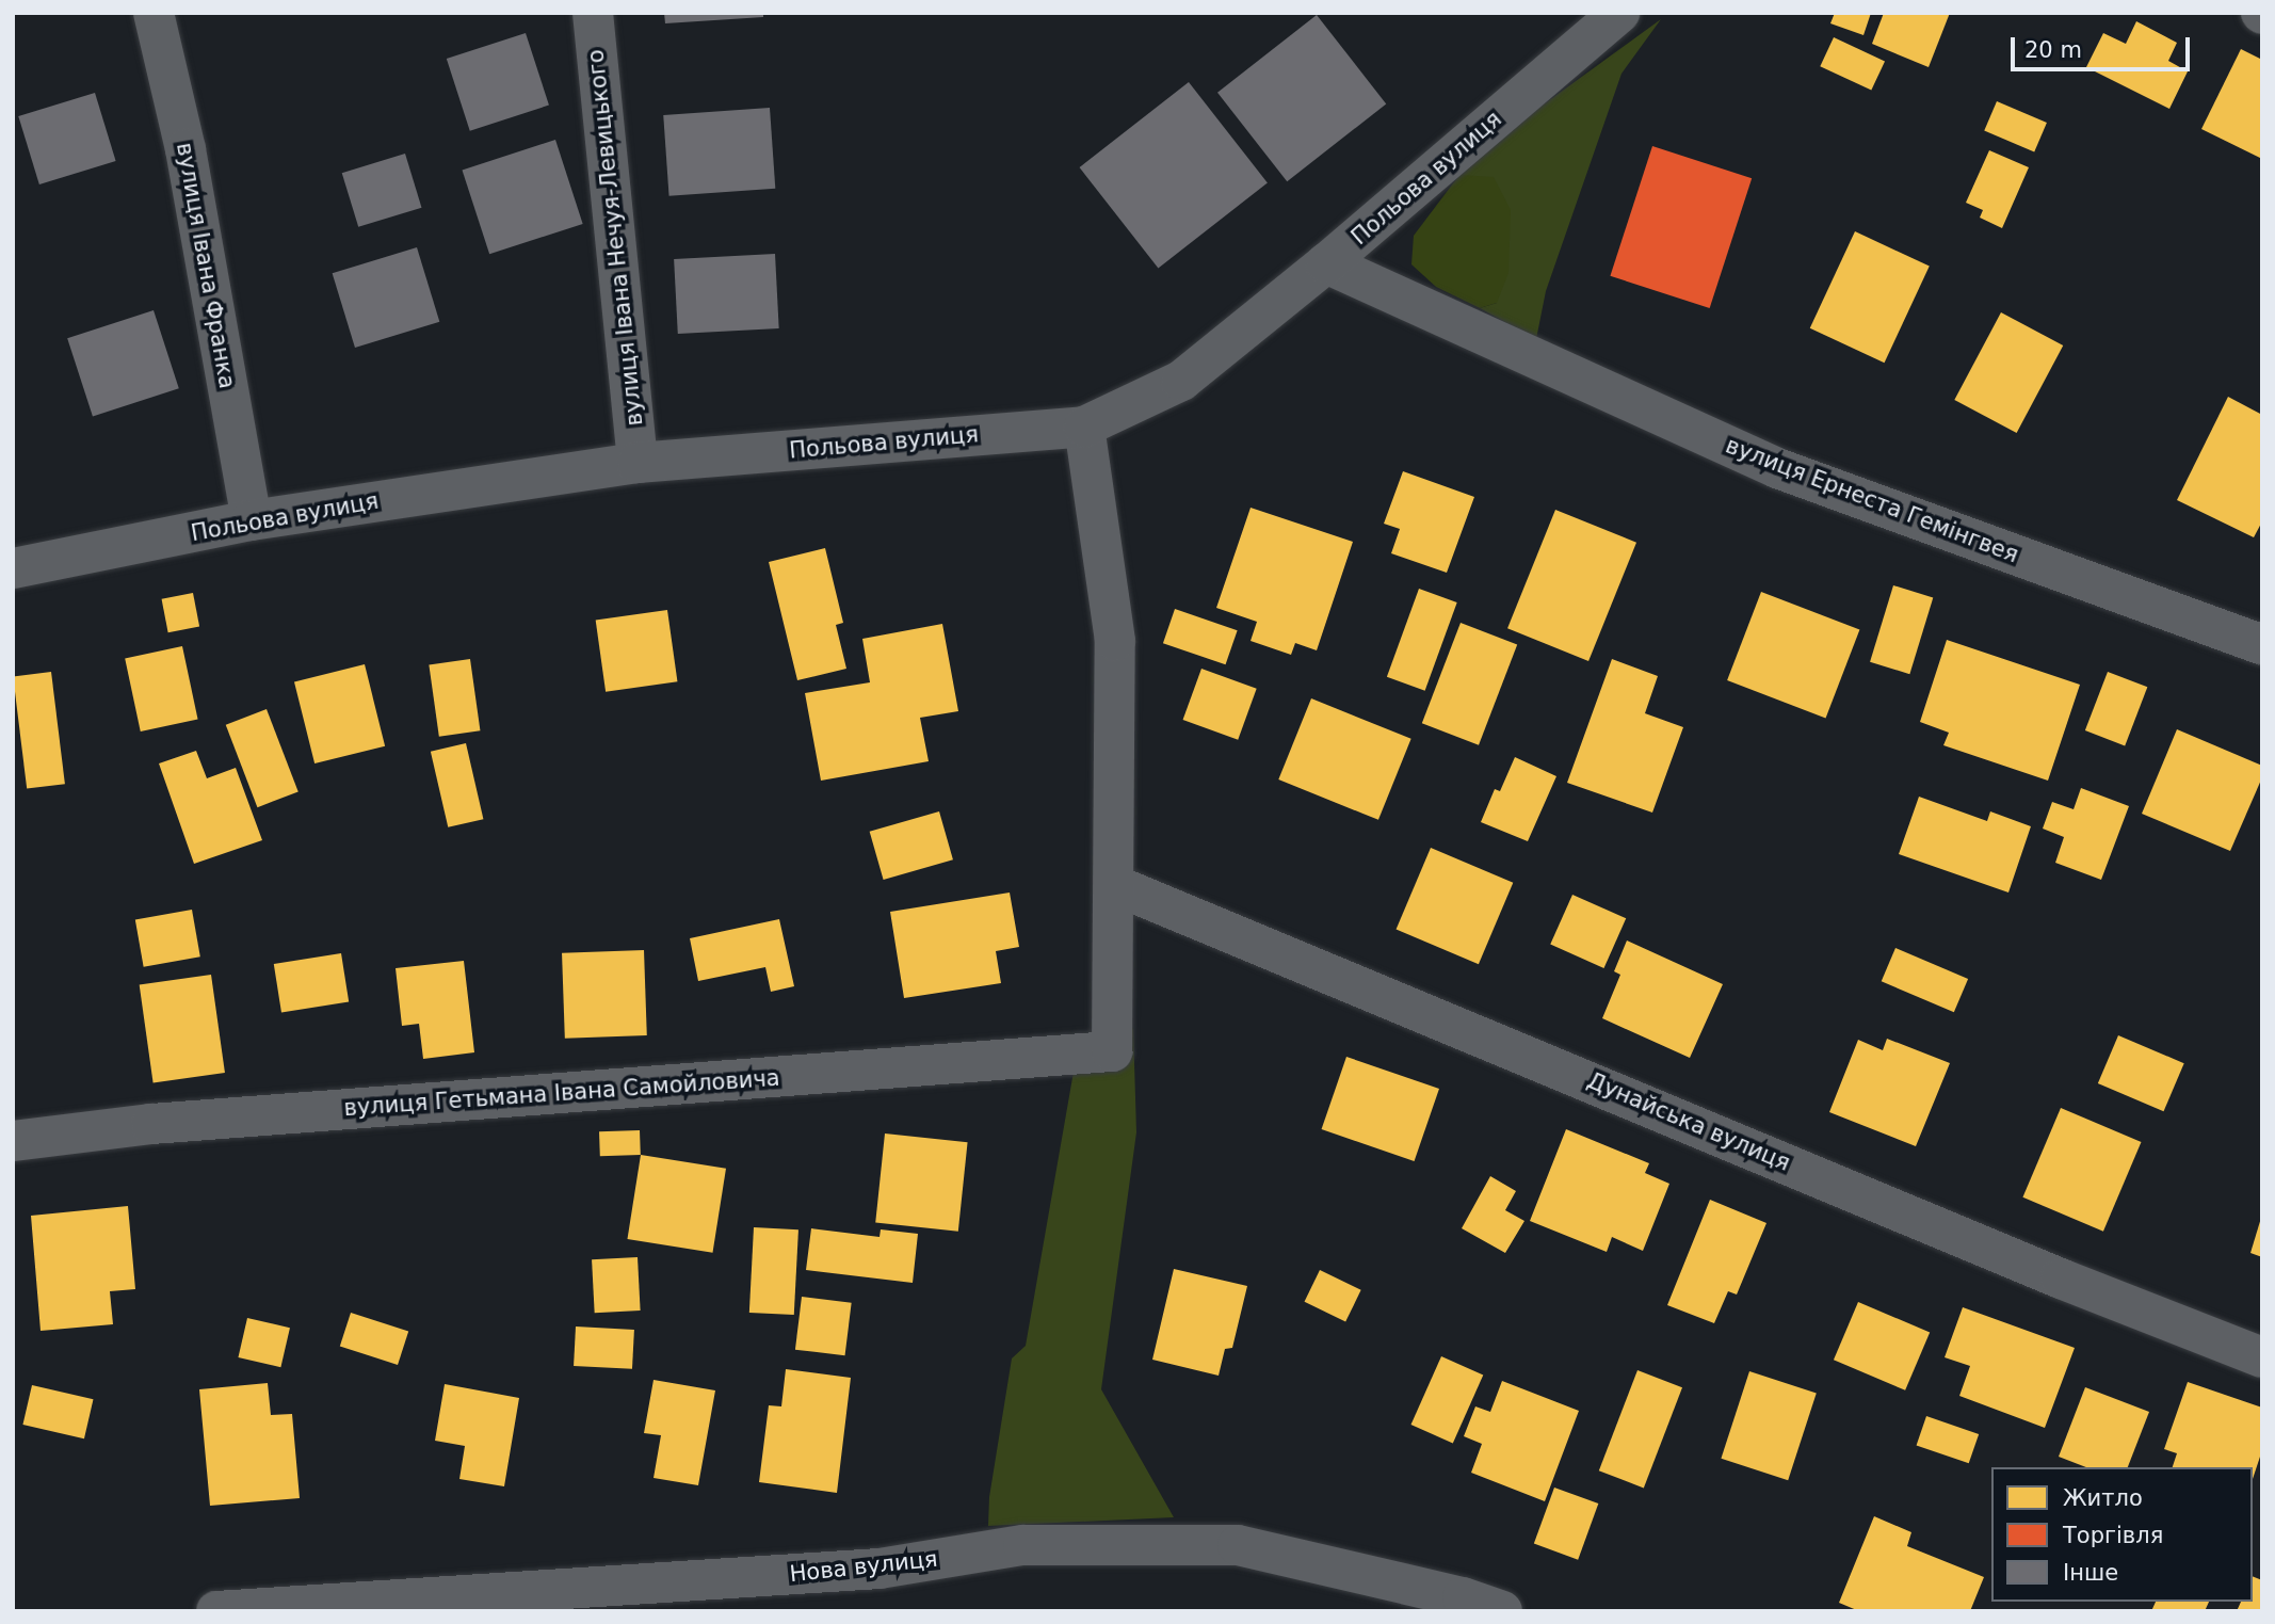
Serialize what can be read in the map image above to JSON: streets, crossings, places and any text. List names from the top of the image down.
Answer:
{
  "streets": {
    "street": [
      "Польова вулиця",
      "вулиця Івана Нечуя-Левицького",
      "вулиця Івана Франка",
      "вулиця Ернеста Гемінгвея",
      "вулиця Гетьмана Івана Самойловича",
      "Дунайська вулиця",
      "Нова вулиця"
    ]
  },
  "crossings": [
    ["Польова вулиця", "вулиця Івана Нечуя-Левицького"],
    ["Польова вулиця", "вулиця Івана Франка"],
    ["Польова вулиця", "вулиця Ернеста Гемінгвея"],
    ["вулиця Гетьмана Івана Самойловича", "Дунайська вулиця"]
  ],
  "legend": ["Житло", "Торгівля", "Інше"],
  "scale_bar": "20 m"
}
